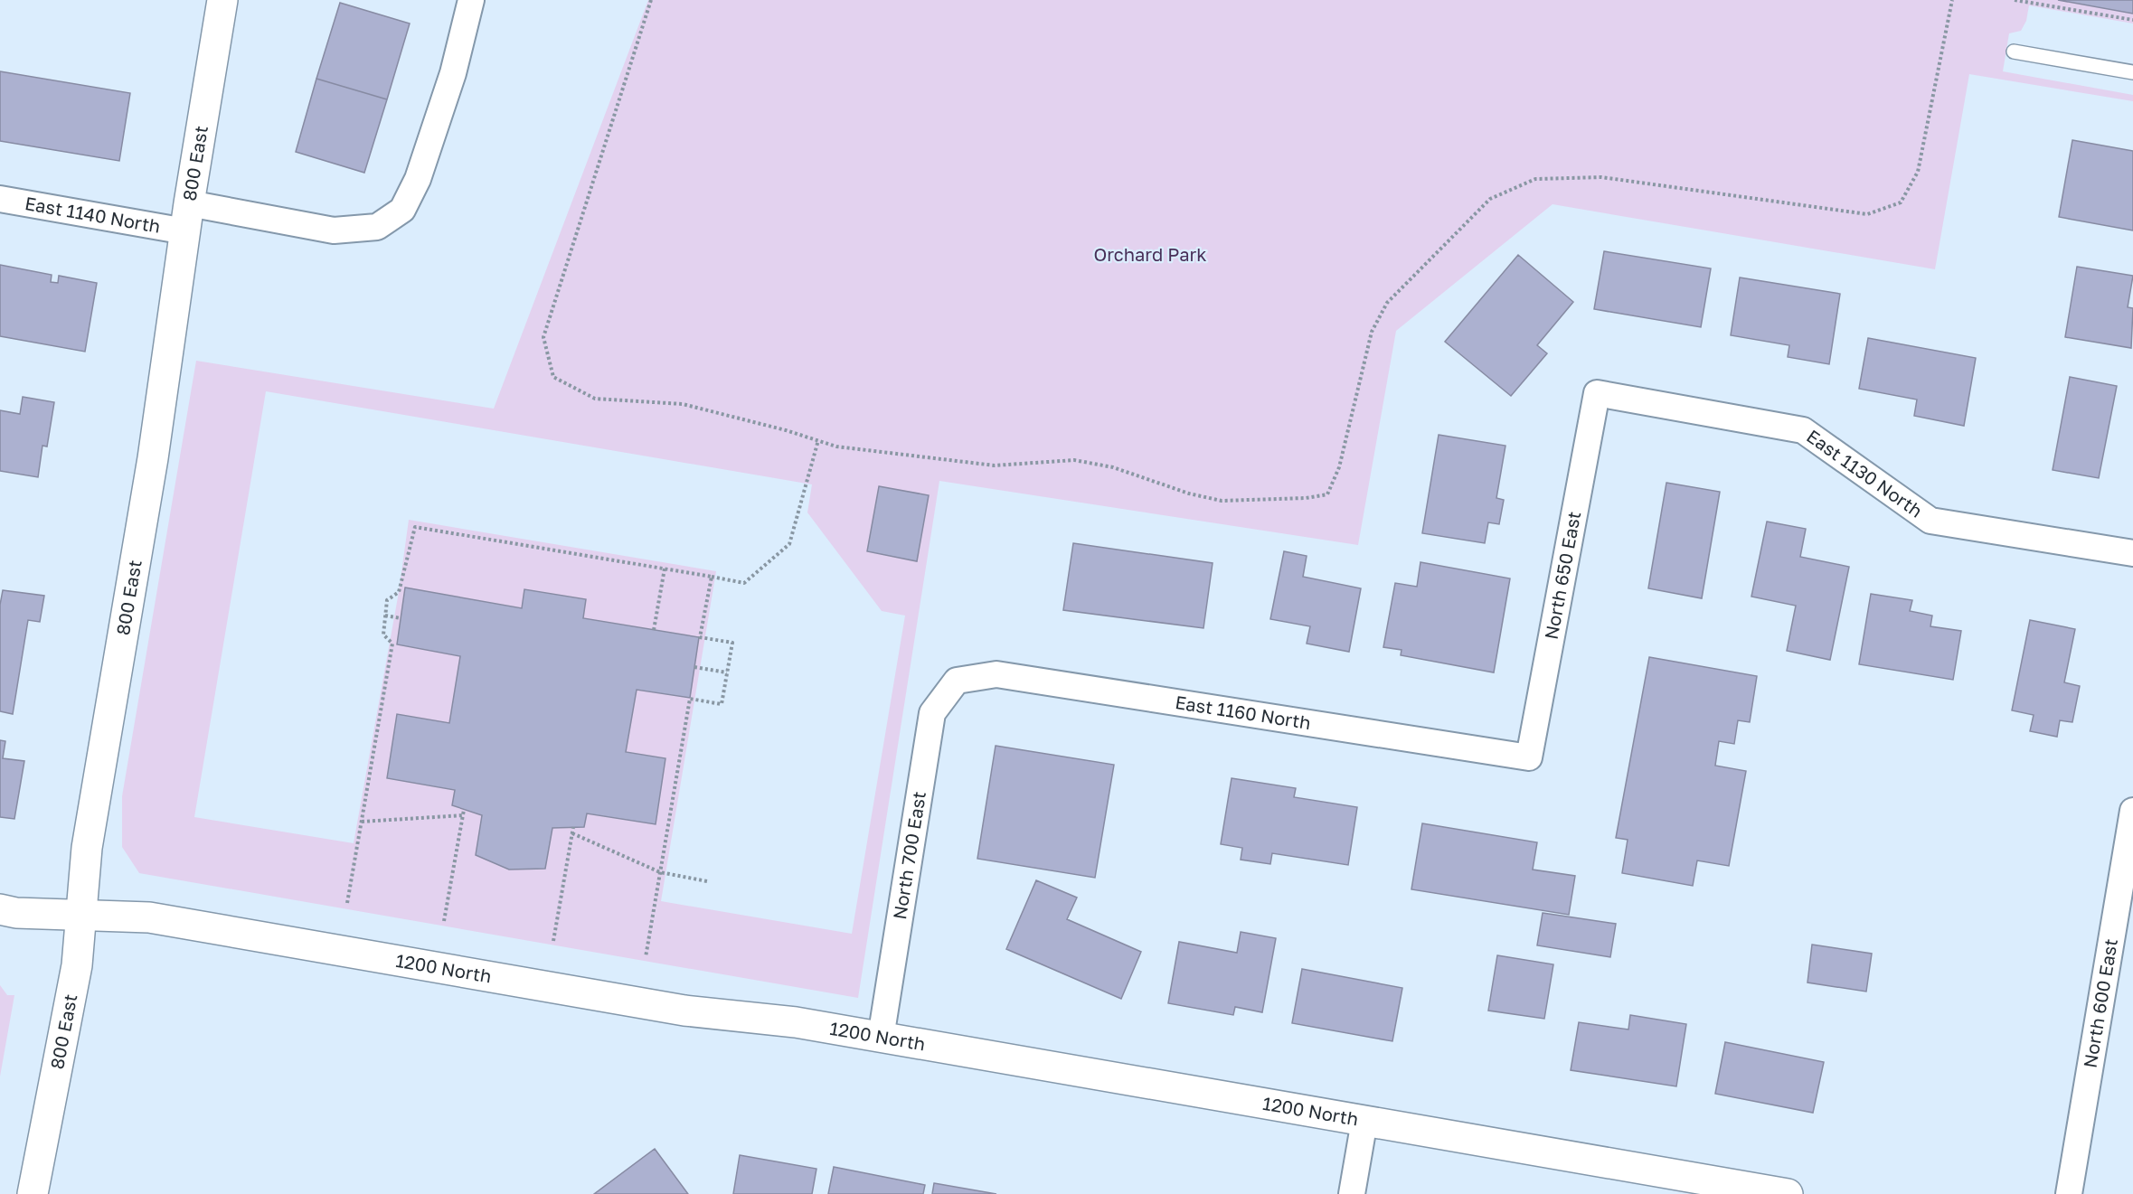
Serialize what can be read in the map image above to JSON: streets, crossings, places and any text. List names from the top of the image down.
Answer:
{
  "streets": {
    "street": [
      "800 East",
      "East 1140 North",
      "East 1130 North",
      "North 650 East",
      "East 1160 North",
      "North 700 East",
      "1200 North",
      "North 600 East"
    ]
  },
  "crossings": [
    ["800 East", "East 1140 North"],
    ["800 East", "1200 North"],
    ["East 1130 North", "North 650 East"],
    ["North 650 East", "East 1160 North"],
    ["East 1160 North", "North 700 East"],
    ["North 700 East", "1200 North"]
  ],
  "parks": ["Orchard Park"]
}
